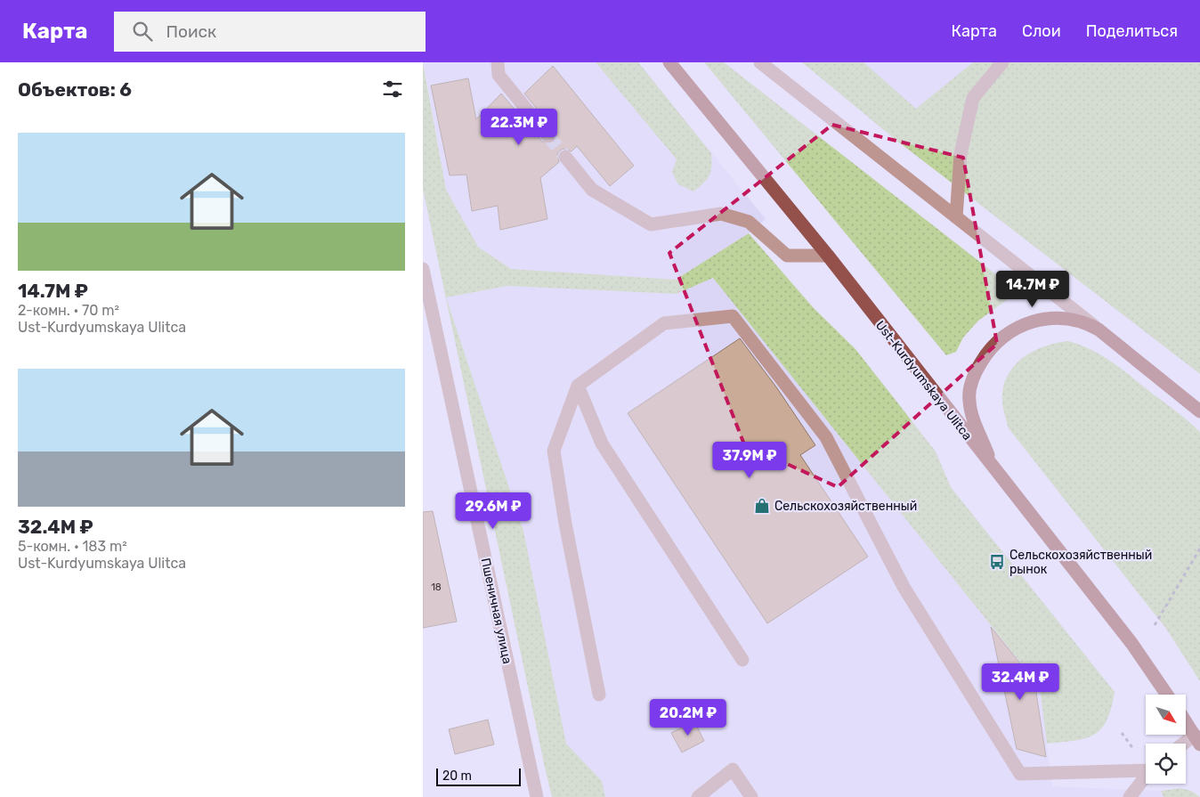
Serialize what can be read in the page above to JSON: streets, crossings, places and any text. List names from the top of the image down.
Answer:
{
  "streets": {
    "main road": ["Ust-Kurdyumskaya Ulitca"],
    "street": ["Пшеничная улица"]
  },
  "places": {
    "shop": ["Сельскохозяйственный"],
    "bus stop": ["Сельскохозяйственный рынок"]
  },
  "house_numbers": ["18"],
  "scale_bar": "20 m",
  "north": "bottom right",
  "page": {
    "header": "Карта",
    "search": "Поиск",
    "nav": ["Карта", "Слои", "Поделиться"],
    "heading": "Объектов: 6",
    "price": [
      "22.3M ₽",
      "14.7M ₽",
      "37.9M ₽",
      "29.6M ₽",
      "32.4M ₽",
      "20.2M ₽"
    ],
    "list": [
      {
        "name": "14.7M ₽",
        "note": "2-комн. · 70 m² · Ust-Kurdyumskaya Ulitca"
      },
      {
        "name": "32.4M ₽",
        "note": "5-комн. · 183 m² · Ust-Kurdyumskaya Ulitca"
      }
    ],
    "scale": "20 m"
  }
}
